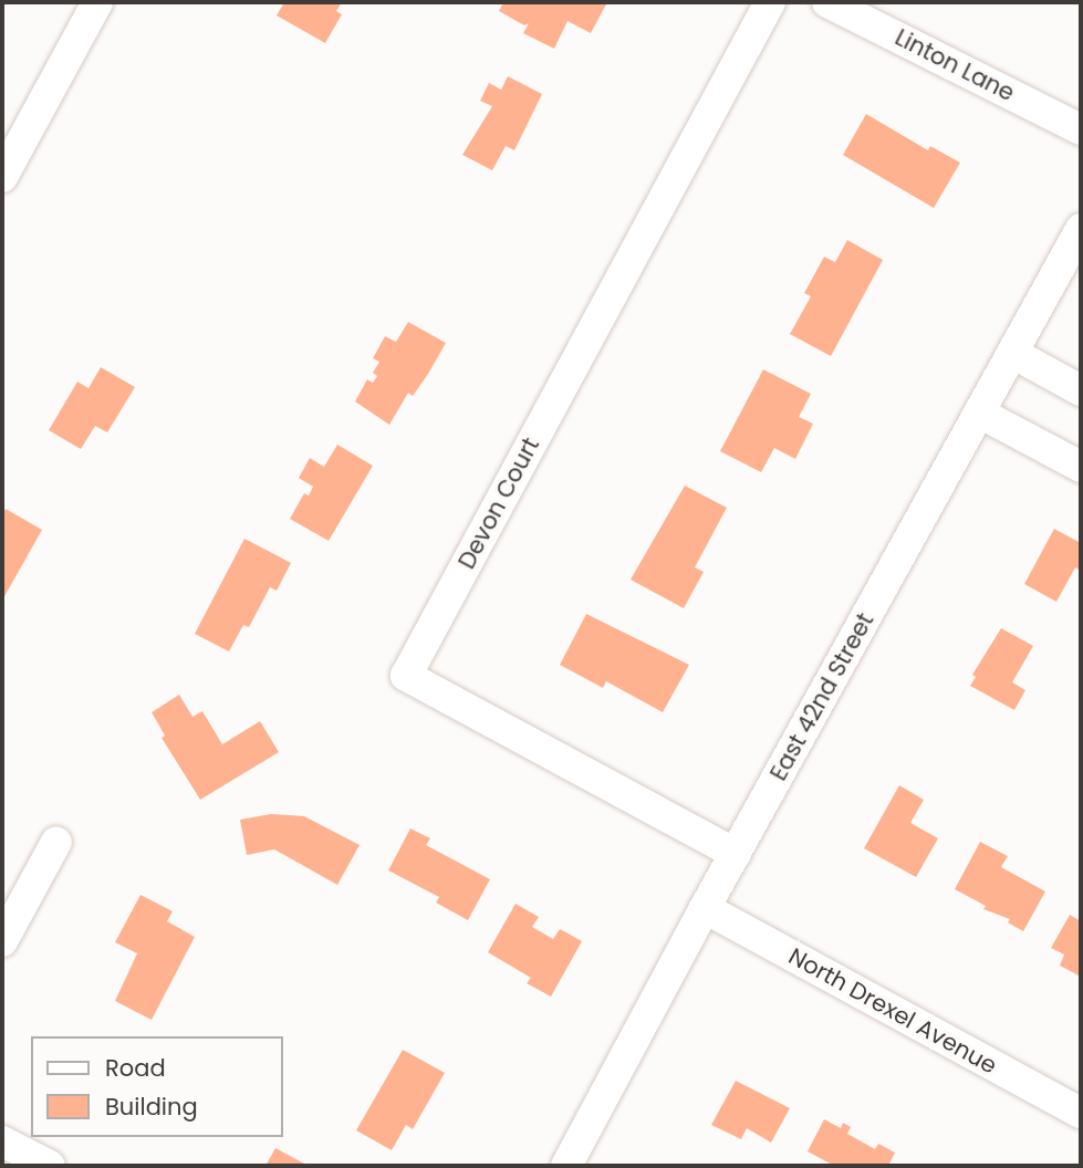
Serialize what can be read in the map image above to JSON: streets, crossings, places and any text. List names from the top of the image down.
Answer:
{
  "streets": {
    "street": [
      "Linton Lane",
      "Devon Court",
      "East 42nd Street",
      "North Drexel Avenue"
    ]
  },
  "crossings": [
    ["Devon Court", "East 42nd Street"],
    ["East 42nd Street", "North Drexel Avenue"]
  ],
  "legend": ["Road", "Building"]
}
